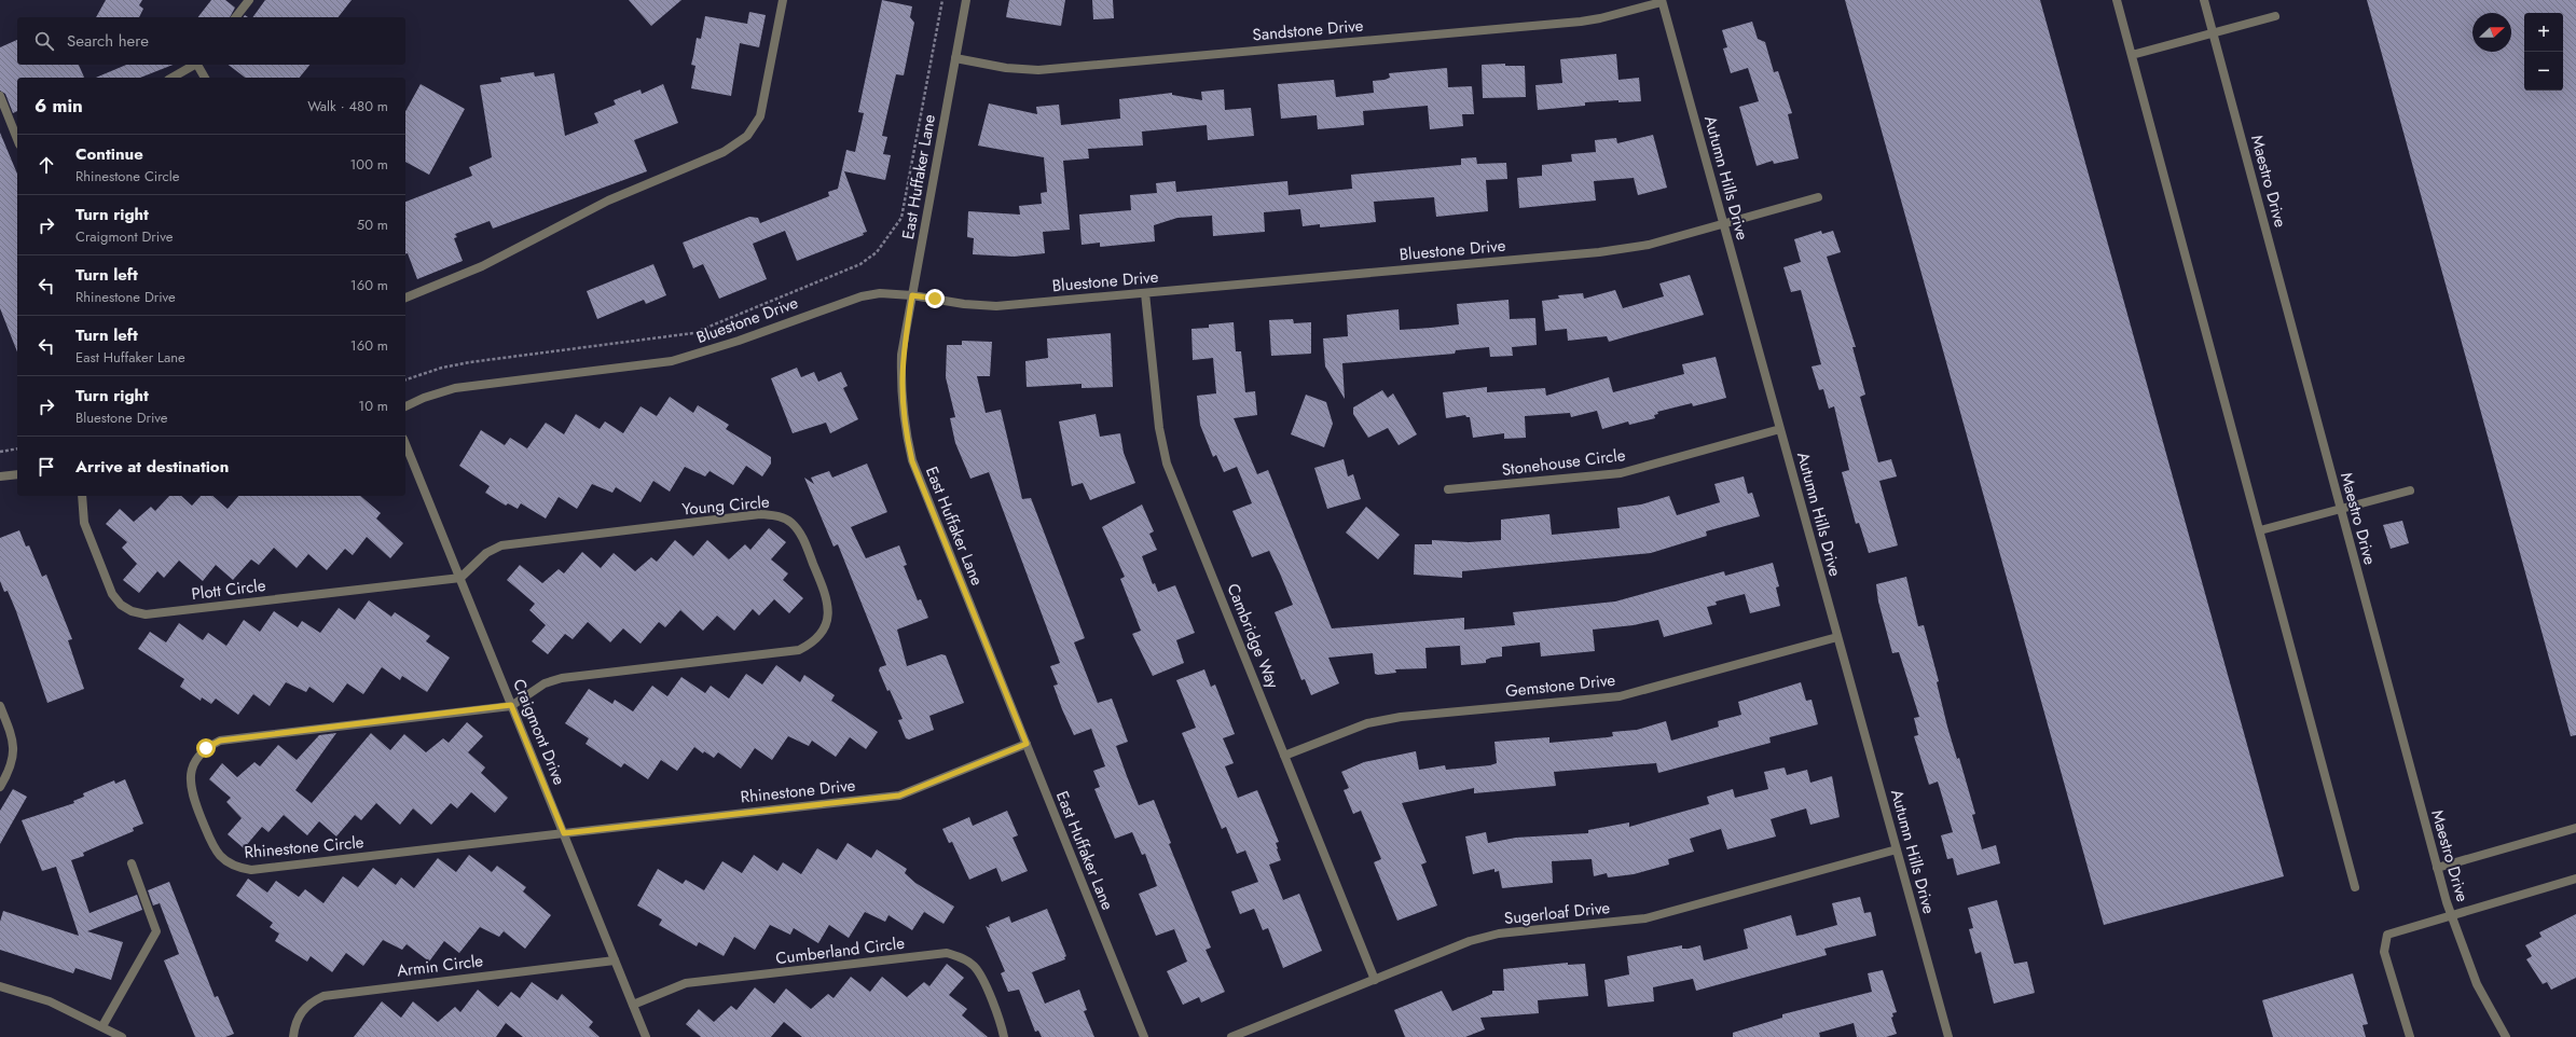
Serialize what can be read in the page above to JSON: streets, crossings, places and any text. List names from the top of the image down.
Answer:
{
  "streets": {
    "street": [
      "Sandstone Drive",
      "East Huffaker Lane",
      "Autumn Hills Drive",
      "Maestro Drive",
      "Bluestone Drive",
      "Stonehouse Circle",
      "Young Circle",
      "Plott Circle",
      "Cambridge Way",
      "Gemstone Drive",
      "Craigmont Drive",
      "Rhinestone Drive",
      "Rhinestone Circle",
      "Sugerloaf Drive",
      "Cumberland Circle",
      "Armin Circle"
    ]
  },
  "crossings": [
    ["Sandstone Drive", "East Huffaker Lane"],
    ["Sandstone Drive", "Autumn Hills Drive"],
    ["East Huffaker Lane", "Bluestone Drive"],
    ["East Huffaker Lane", "Rhinestone Drive"],
    ["Autumn Hills Drive", "Bluestone Drive"],
    ["Autumn Hills Drive", "Stonehouse Circle"],
    ["Autumn Hills Drive", "Gemstone Drive"],
    ["Autumn Hills Drive", "Sugerloaf Drive"],
    ["Bluestone Drive", "Cambridge Way"],
    ["Young Circle", "Plott Circle"],
    ["Young Circle", "Craigmont Drive"],
    ["Young Circle", "Rhinestone Circle"],
    ["Plott Circle", "Craigmont Drive"],
    ["Cambridge Way", "Gemstone Drive"],
    ["Cambridge Way", "Sugerloaf Drive"],
    ["Craigmont Drive", "Rhinestone Drive"],
    ["Craigmont Drive", "Rhinestone Circle"],
    ["Craigmont Drive", "Cumberland Circle"],
    ["Craigmont Drive", "Armin Circle"],
    ["Rhinestone Drive", "Rhinestone Circle"]
  ],
  "north": "right",
  "page": {
    "map_buttons": ["+", "−"],
    "search": "Search here",
    "heading": ["6 min", "Walk · 480 m"],
    "list": [
      ["Continue", "Rhinestone Circle", "100 m"],
      ["Turn right", "Craigmont Drive", "50 m"],
      ["Turn left", "Rhinestone Drive", "160 m"],
      ["Turn left", "East Huffaker Lane", "160 m"],
      ["Turn right", "Bluestone Drive", "10 m"],
      "Arrive at destination"
    ]
  }
}
